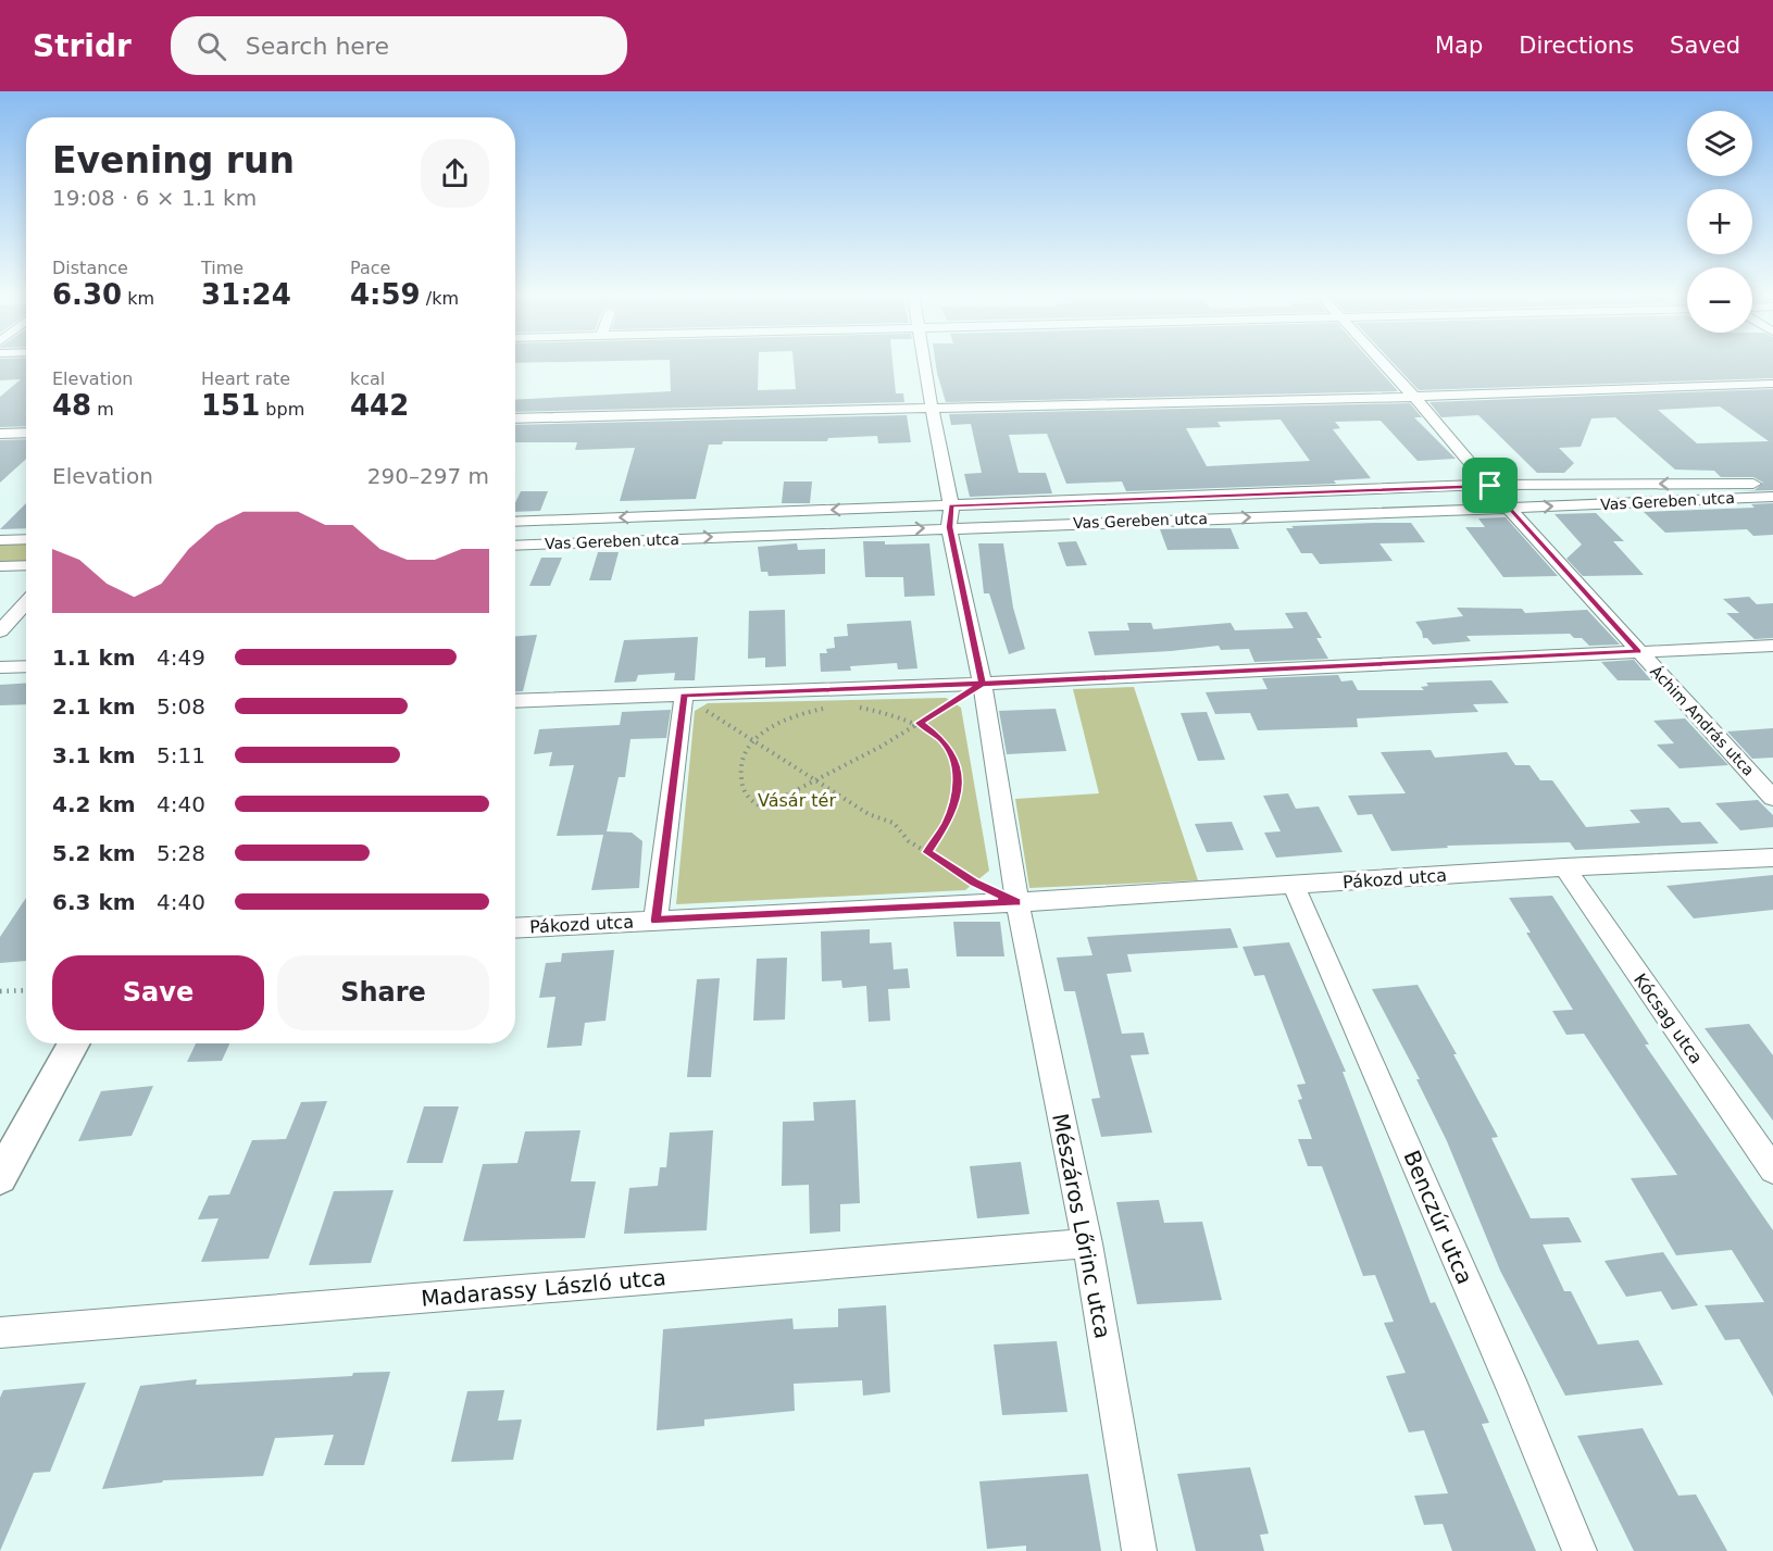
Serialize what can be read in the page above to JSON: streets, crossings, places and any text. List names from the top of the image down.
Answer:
{
  "streets": {
    "street": [
      "Vas Gereben utca",
      "Áchim András utca",
      "Pákozd utca",
      "Kócsag utca",
      "Benczúr utca",
      "Mészáros Lőrinc utca",
      "Madarassy László utca"
    ]
  },
  "crossings": [
    ["Vas Gereben utca", "Áchim András utca"],
    ["Pákozd utca", "Kócsag utca"],
    ["Pákozd utca", "Benczúr utca"],
    ["Pákozd utca", "Mészáros Lőrinc utca"],
    ["Mészáros Lőrinc utca", "Madarassy László utca"]
  ],
  "parks": ["Vásár tér"],
  "page": {
    "header": "Stridr",
    "search": "Search here",
    "nav": ["Map", "Directions", "Saved"],
    "map_buttons": ["+", "−"],
    "heading": ["Evening run", "19:08 · 6 × 1.1 km"],
    "stats": [
      ["Distance", "6.30 km"],
      ["Time", "31:24"],
      ["Pace", "4:59 /km"],
      ["Elevation", "48 m"],
      ["Heart rate", "151 bpm"],
      ["kcal", "442"]
    ],
    "chart": ["Elevation", "290–297 m"],
    "list": [
      {
        "name": "1.1 km",
        "note": "4:49"
      },
      {
        "name": "2.1 km",
        "note": "5:08"
      },
      {
        "name": "3.1 km",
        "note": "5:11"
      },
      {
        "name": "4.2 km",
        "note": "4:40"
      },
      {
        "name": "5.2 km",
        "note": "5:28"
      },
      {
        "name": "6.3 km",
        "note": "4:40"
      }
    ],
    "buttons": ["Save", "Share"]
  }
}
